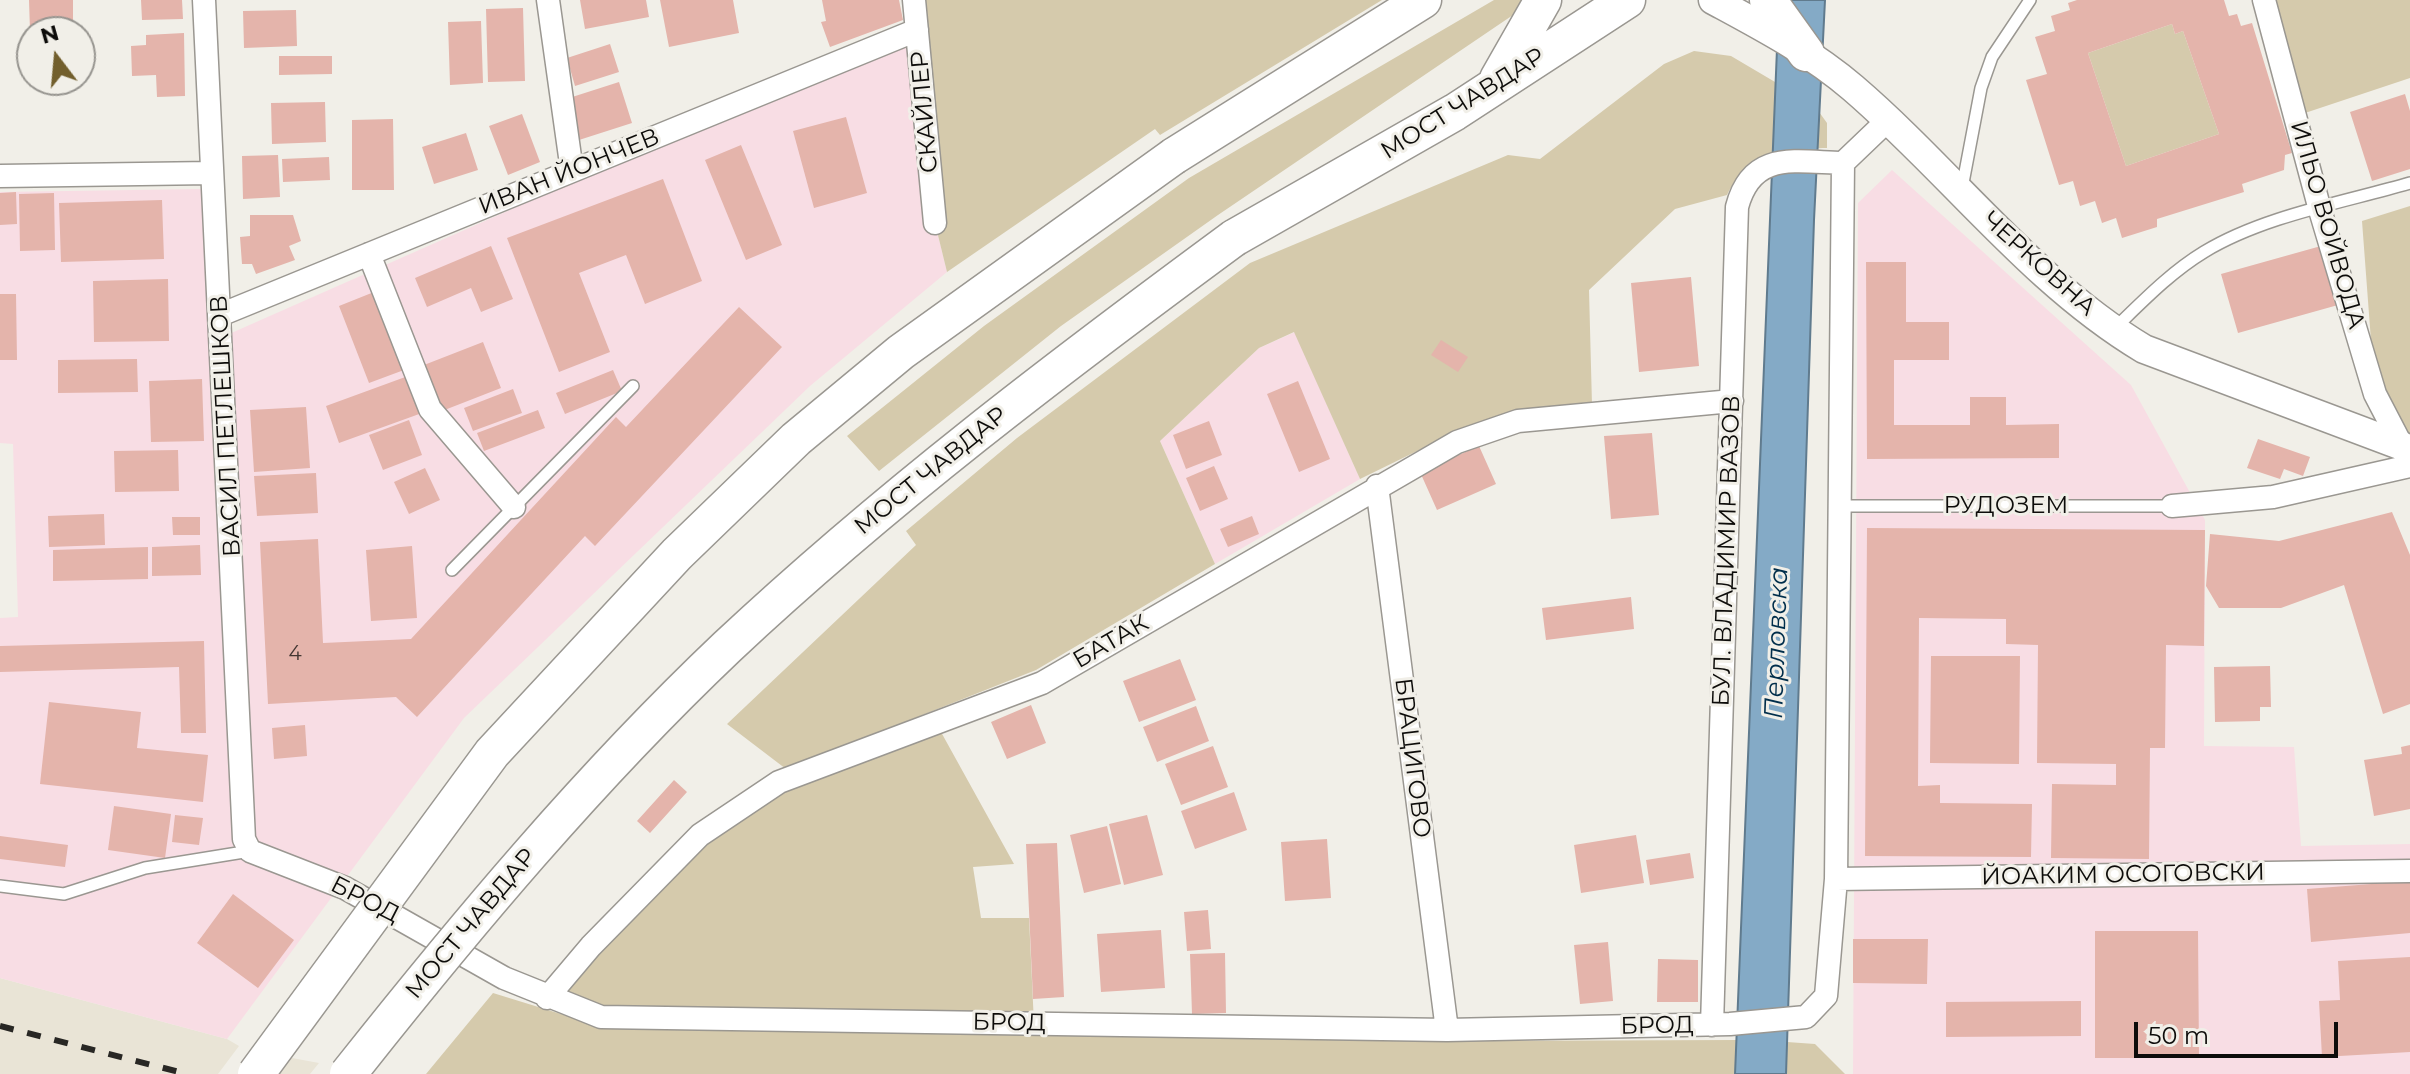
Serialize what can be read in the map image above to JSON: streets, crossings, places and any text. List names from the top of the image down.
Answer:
{
  "streets": {
    "main road": ["МОСТ ЧАВДАР"],
    "street": [
      "СКАЙЛЕР",
      "ИВАН ЙОНЧЕВ",
      "ИЛЬО ВОЙВОДА",
      "ЧЕРКОВНА",
      "ВАСИЛ ПЕТЛЕШКОВ",
      "БУЛ. ВЛАДИМИР ВАЗОВ",
      "БАТАК",
      "БРАЦИГОВО",
      "ЙОАКИМ ОСОГОВСКИ",
      "БРОД"
    ],
    "lane": ["РУДОЗЕМ"]
  },
  "crossings": [
    ["СКАЙЛЕР", "ИВАН ЙОНЧЕВ"],
    ["ИВАН ЙОНЧЕВ", "ВАСИЛ ПЕТЛЕШКОВ"],
    ["ИЛЬО ВОЙВОДА", "ЧЕРКОВНА"],
    ["ВАСИЛ ПЕТЛЕШКОВ", "БРОД"],
    ["БУЛ. ВЛАДИМИР ВАЗОВ", "БАТАК"],
    ["БУЛ. ВЛАДИМИР ВАЗОВ", "БРОД"],
    ["БАТАК", "БРАЦИГОВО"],
    ["БАТАК", "БРОД"],
    ["БРАЦИГОВО", "БРОД"],
    ["ЙОАКИМ ОСОГОВСКИ", "БРОД"]
  ],
  "water": ["Перловска"],
  "house_numbers": ["4"],
  "scale_bar": "50 m",
  "north": "top"
}
